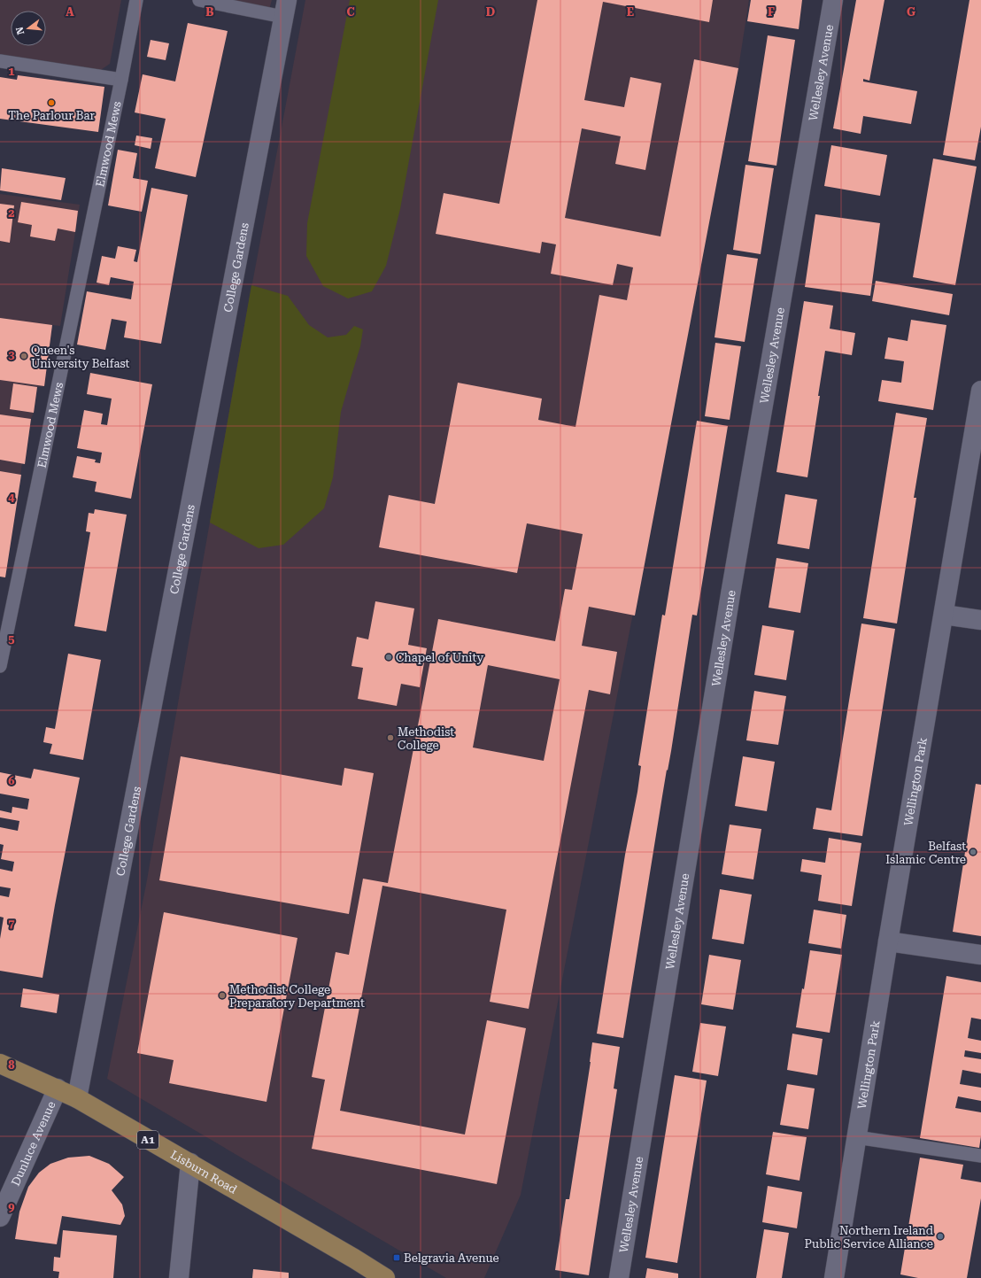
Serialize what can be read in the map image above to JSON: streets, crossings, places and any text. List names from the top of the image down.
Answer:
{
  "streets": {
    "main road": ["A1", "Lisburn Road"],
    "street": [
      "Wellesley Avenue",
      "College Gardens",
      "Wellington Park",
      "Dunluce Avenue"
    ],
    "lane": ["Elmwood Mews"]
  },
  "crossings": [
    ["College Gardens", "Lisburn Road"],
    ["Dunluce Avenue", "Lisburn Road"]
  ],
  "places": {
    "other": [
      "The Parlour Bar",
      "Queen's University Belfast",
      "Chapel of Unity",
      "Methodist College",
      "Belfast Islamic Centre",
      "Methodist College Preparatory Department",
      "Northern Ireland Public Service Alliance"
    ],
    "transit": ["Belgravia Avenue"]
  },
  "north": "left",
  "grid": {
    "columns": [
      "A",
      "B",
      "C",
      "D",
      "E",
      "F",
      "G"
    ],
    "rows": [
      "1",
      "2",
      "3",
      "4",
      "5",
      "6",
      "7",
      "8",
      "9"
    ]
  }
}
